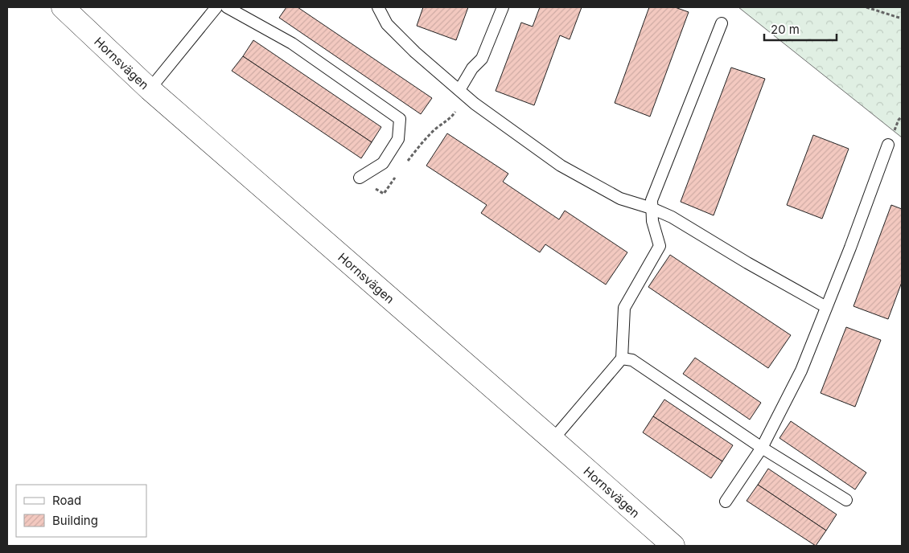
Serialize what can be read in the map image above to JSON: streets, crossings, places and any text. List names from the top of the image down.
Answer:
{
  "streets": {
    "street": ["Hornsvägen"]
  },
  "legend": ["Road", "Building"],
  "scale_bar": "20 m"
}
